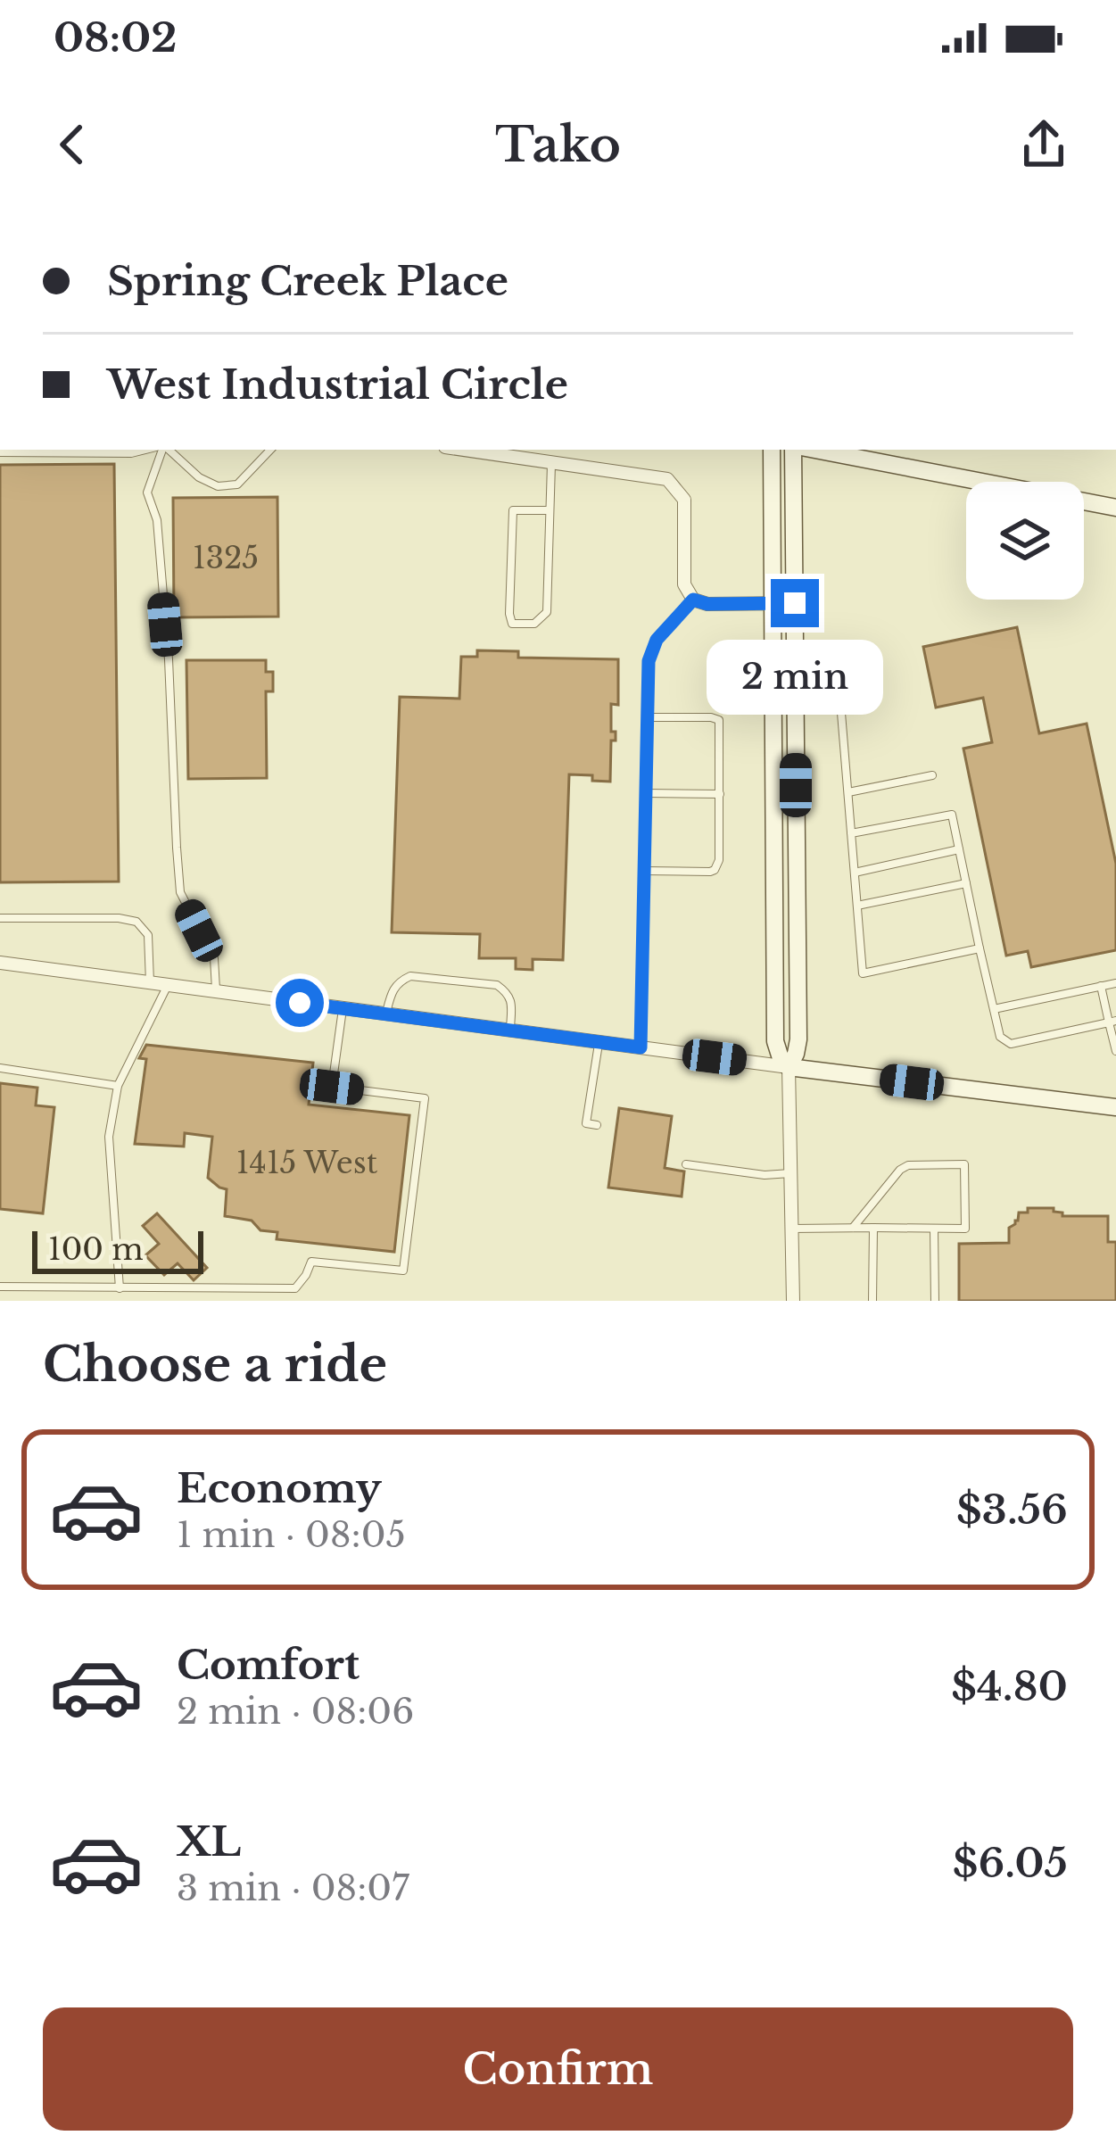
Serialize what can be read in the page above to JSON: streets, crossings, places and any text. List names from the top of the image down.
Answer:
{
  "house_numbers": ["1325", "1415 West"],
  "scale_bar": "100 m",
  "page": {
    "status": "08:02",
    "header": "Tako",
    "banner": ["Spring Creek Place", "West Industrial Circle"],
    "bubble": "2 min",
    "scale": "100 m",
    "heading": "Choose a ride",
    "list": [
      {
        "name": "Economy",
        "note": "1 min · 08:05",
        "value": "$3.56"
      },
      {
        "name": "Comfort",
        "note": "2 min · 08:06",
        "value": "$4.80"
      },
      {
        "name": "XL",
        "note": "3 min · 08:07",
        "value": "$6.05"
      }
    ],
    "buttons": "Confirm"
  }
}
